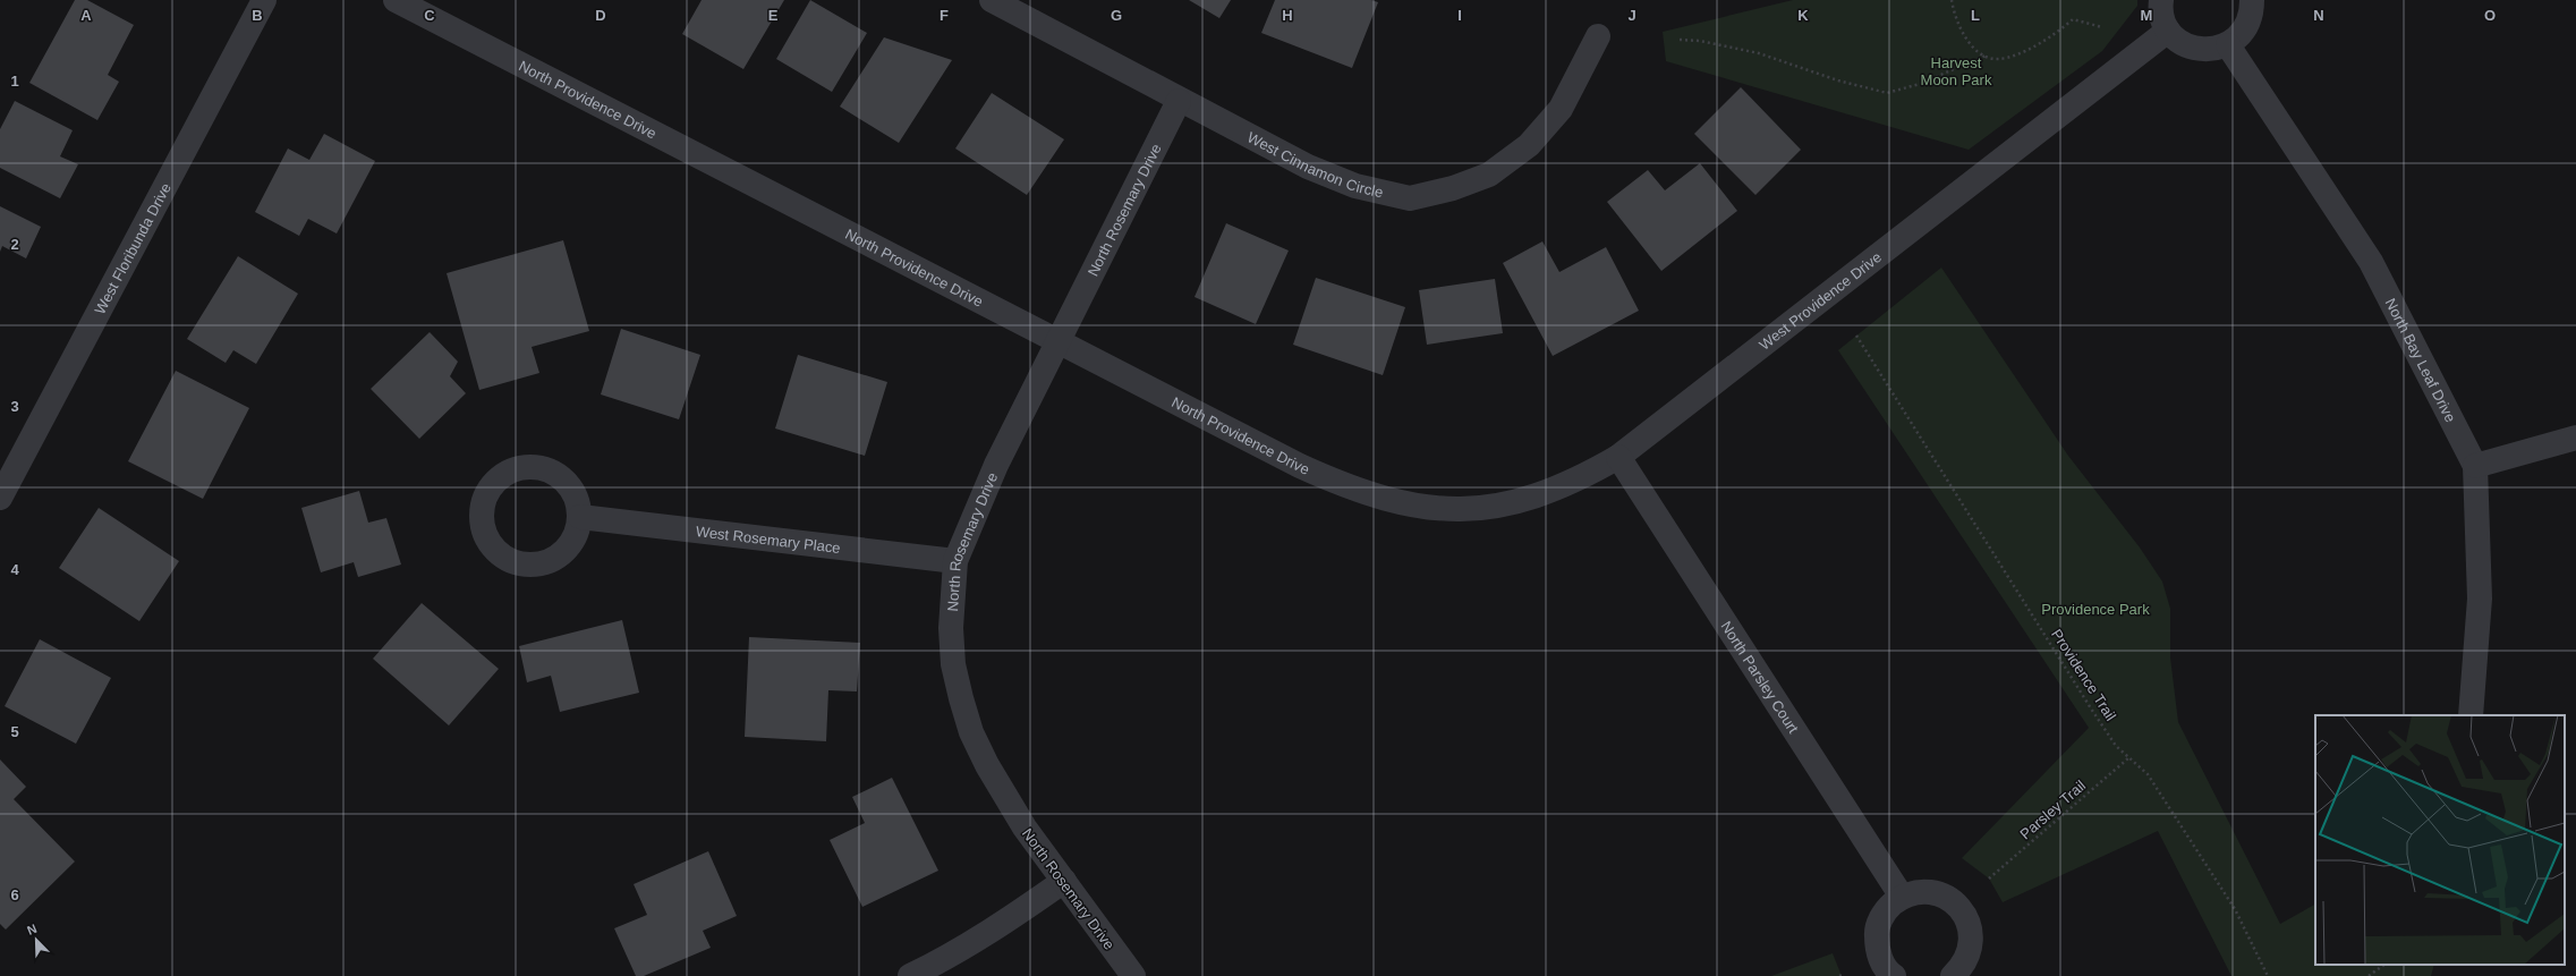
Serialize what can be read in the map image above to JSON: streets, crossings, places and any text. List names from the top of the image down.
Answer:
{
  "streets": {
    "street": [
      "North Providence Drive",
      "West Cinnamon Circle",
      "North Rosemary Drive",
      "West Floribunda Drive",
      "West Providence Drive",
      "North Bay Leaf Drive",
      "West Rosemary Place",
      "North Parsley Court"
    ],
    "path": ["Providence Trail", "Parsley Trail"]
  },
  "crossings": [
    ["North Providence Drive", "North Rosemary Drive"],
    ["North Providence Drive", "West Providence Drive"],
    ["West Cinnamon Circle", "North Rosemary Drive"],
    ["North Rosemary Drive", "West Rosemary Place"],
    ["West Providence Drive", "North Parsley Court"],
    ["Providence Trail", "Parsley Trail"]
  ],
  "parks": ["Harvest Moon Park", "Providence Park"],
  "north": "top left",
  "grid": {
    "columns": [
      "A",
      "B",
      "C",
      "D",
      "E",
      "F",
      "G",
      "H",
      "I",
      "J",
      "K",
      "L",
      "M",
      "N",
      "O"
    ],
    "rows": [
      "1",
      "2",
      "3",
      "4",
      "5",
      "6"
    ]
  }
}
